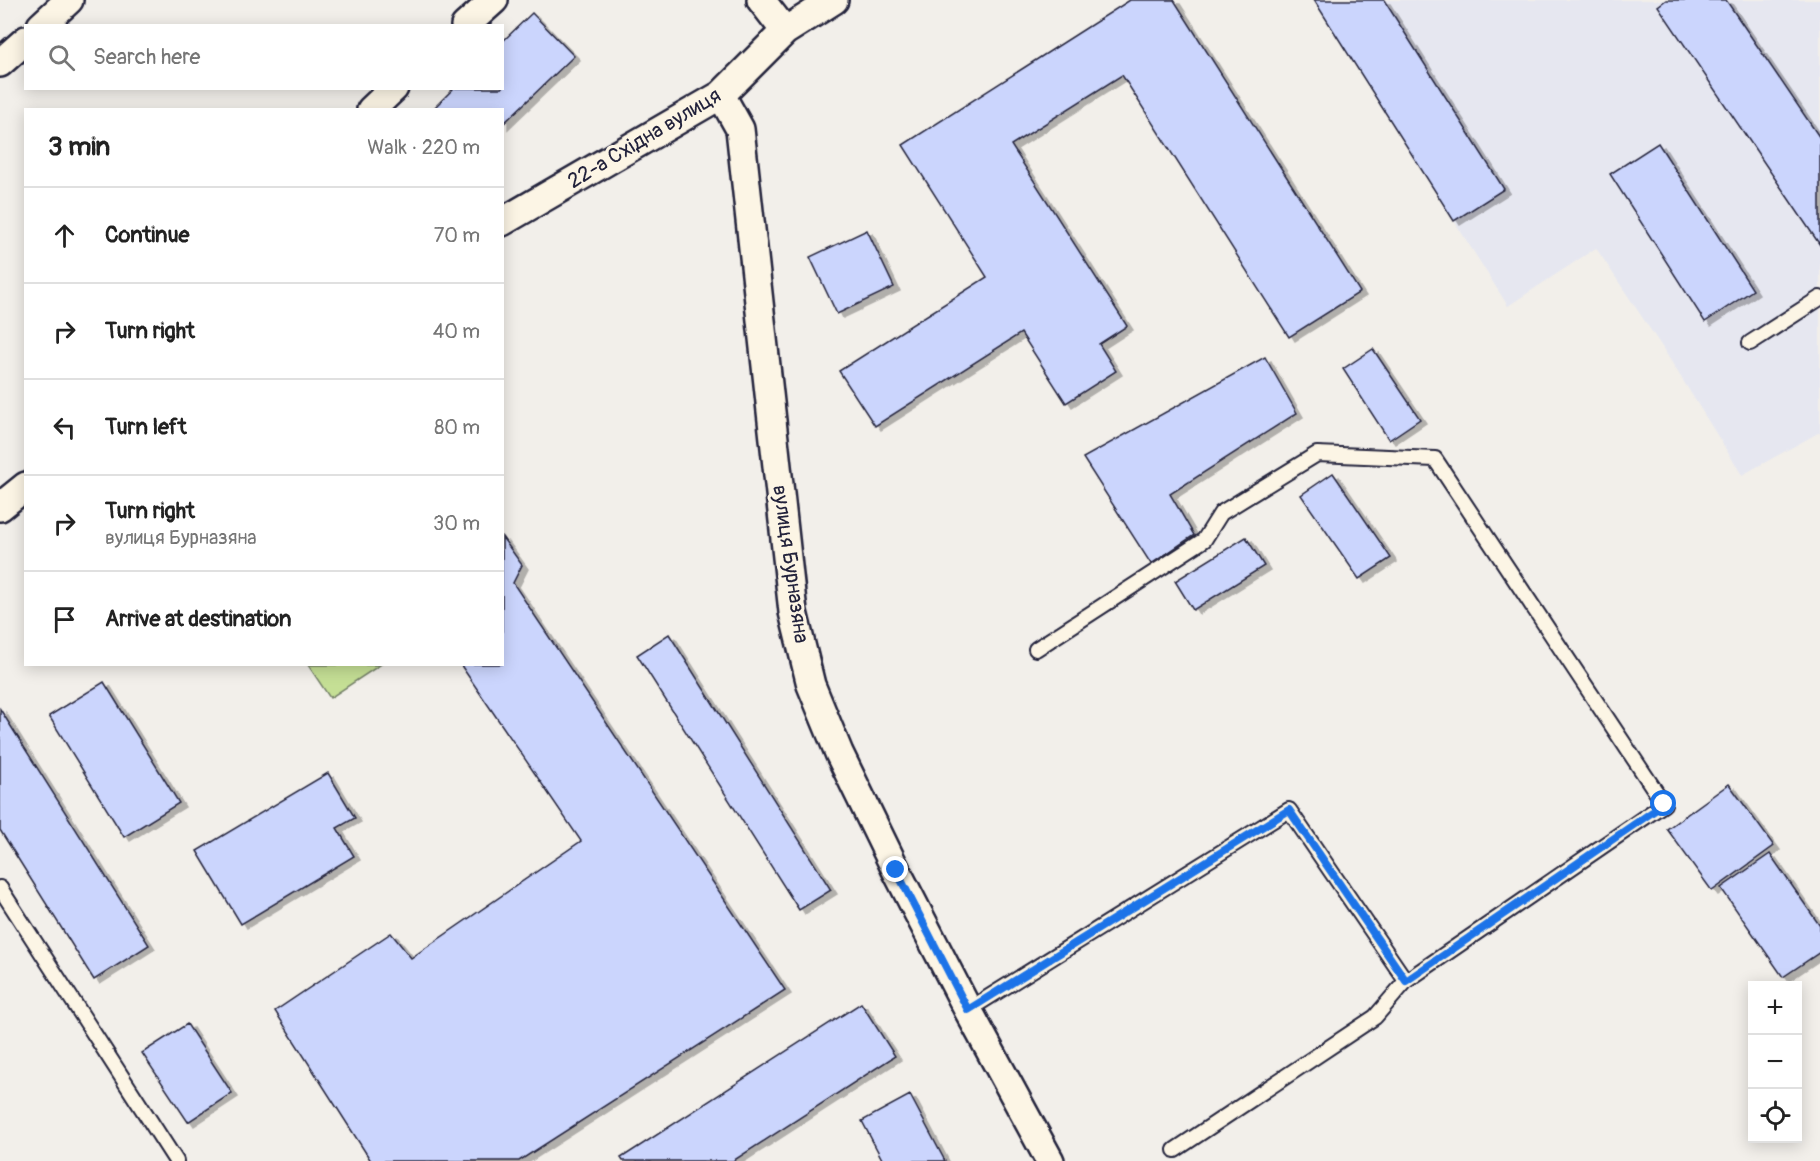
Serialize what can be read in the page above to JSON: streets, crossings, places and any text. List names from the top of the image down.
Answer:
{
  "streets": {
    "street": ["22-а Східна вулиця", "вулиця Бурназяна"]
  },
  "crossings": [
    ["22-а Східна вулиця", "вулиця Бурназяна"]
  ],
  "page": {
    "search": "Search here",
    "heading": ["3 min", "Walk · 220 m"],
    "list": [
      ["Continue", "70 m"],
      ["Turn right", "40 m"],
      ["Turn left", "80 m"],
      ["Turn right", "вулиця Бурназяна", "30 m"],
      "Arrive at destination"
    ],
    "map_buttons": ["+", "−"]
  }
}
